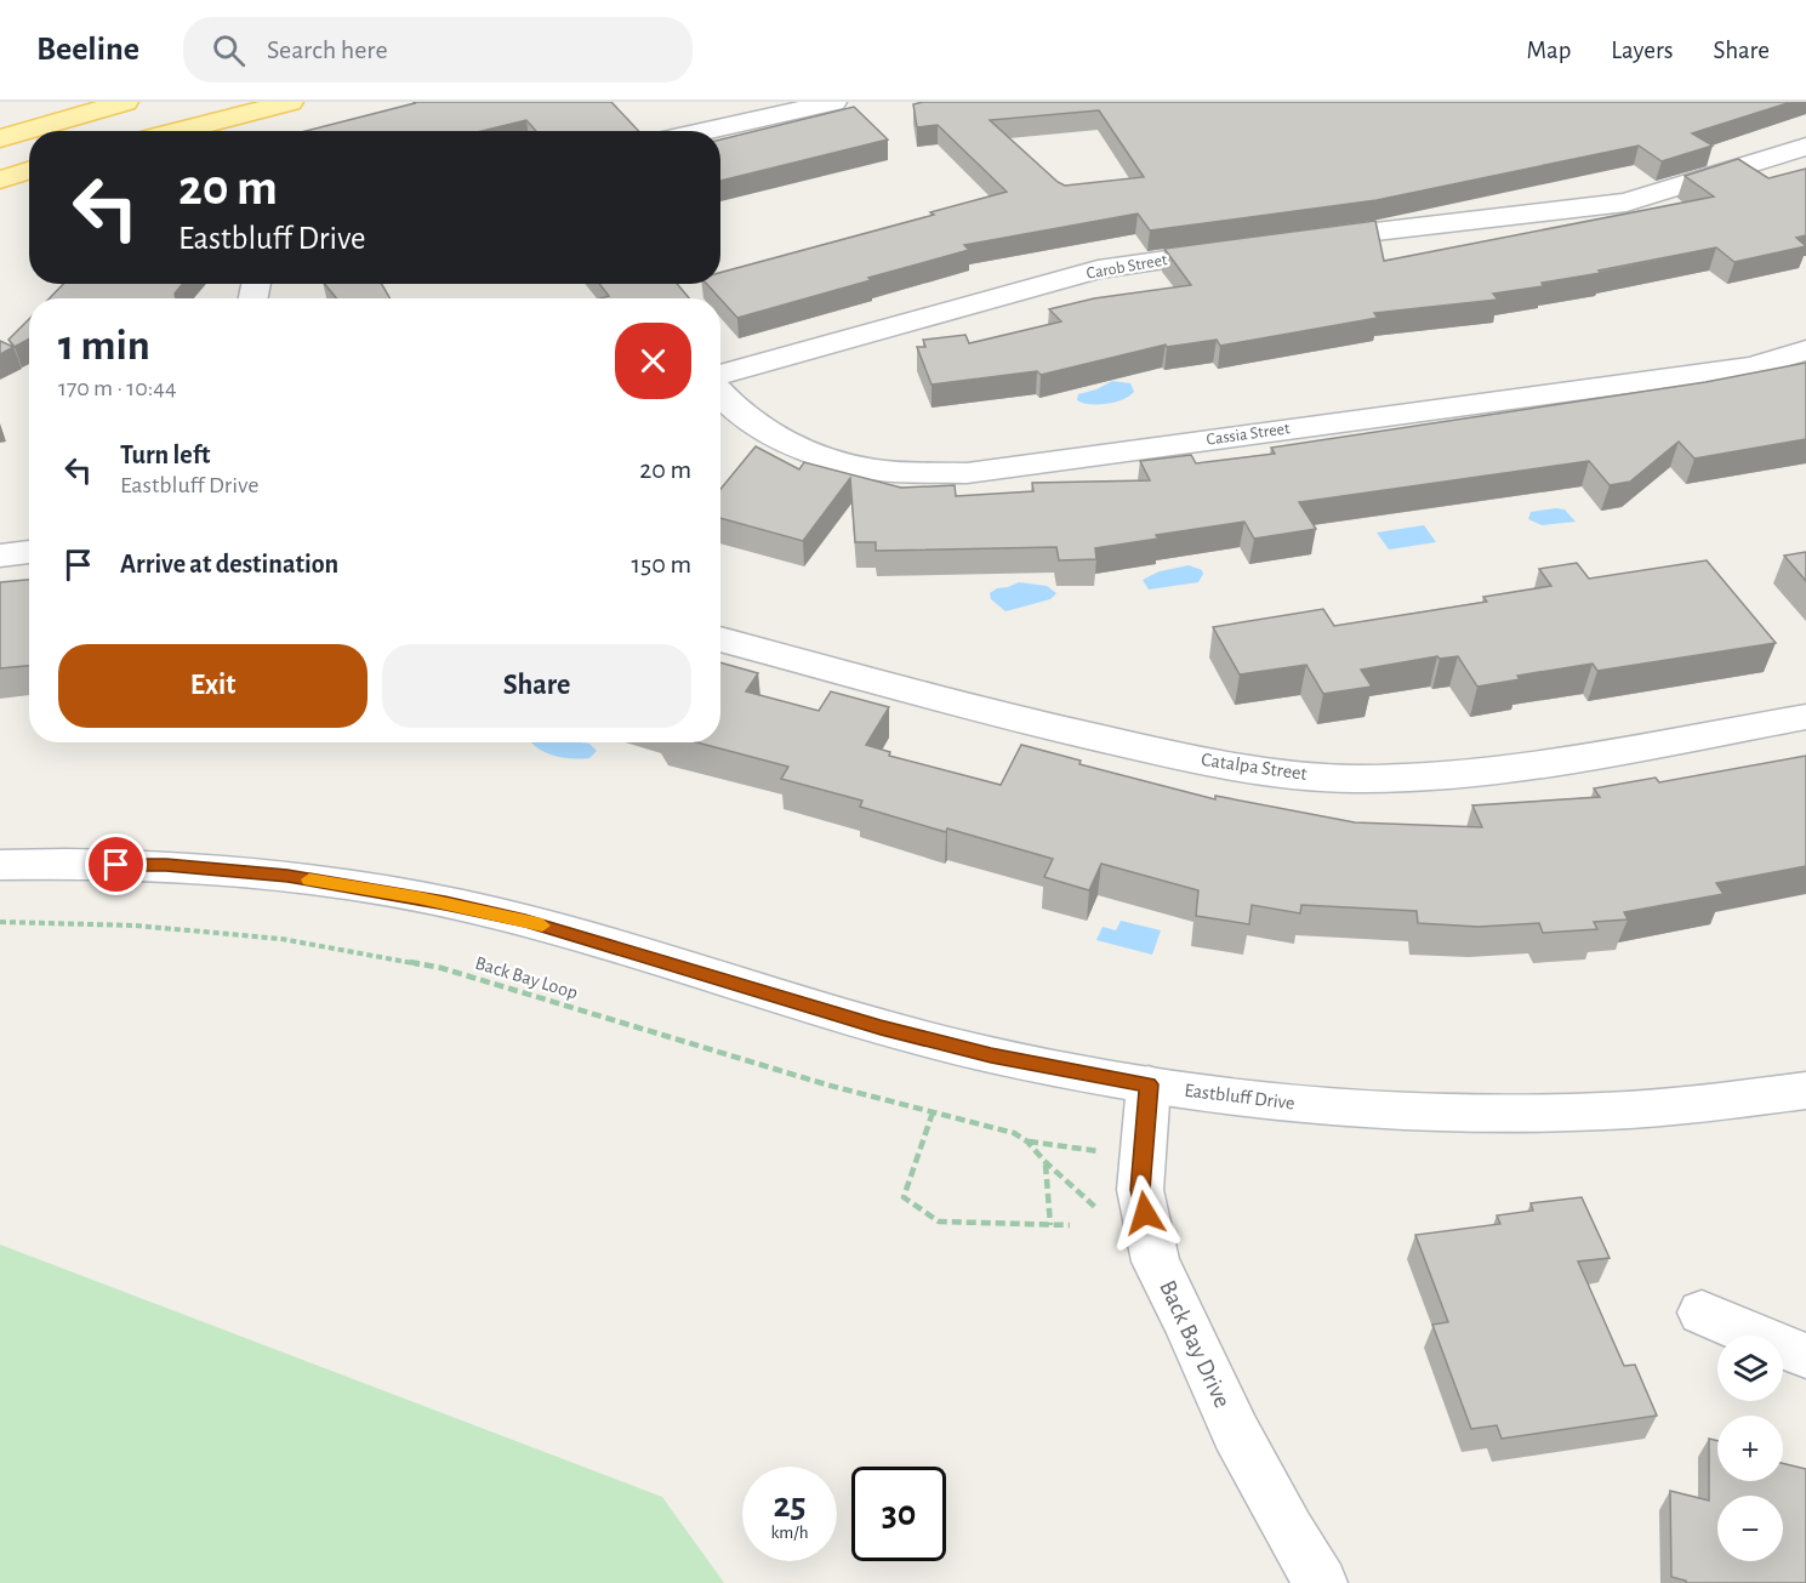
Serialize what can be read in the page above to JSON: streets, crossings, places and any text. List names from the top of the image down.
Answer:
{
  "streets": {
    "street": [
      "Carob Street",
      "Cassia Street",
      "Catalpa Street",
      "Eastbluff Drive",
      "Back Bay Drive"
    ],
    "path": ["Back Bay Loop"]
  },
  "crossings": [
    ["Eastbluff Drive", "Back Bay Drive"]
  ],
  "page": {
    "header": "Beeline",
    "search": "Search here",
    "nav": ["Map", "Layers", "Share"],
    "turn": ["20 m", "Eastbluff Drive"],
    "heading": ["1 min", "170 m · 10:44"],
    "list": [
      {
        "name": "Turn left",
        "note": "Eastbluff Drive",
        "value": "20 m"
      },
      {
        "name": "Arrive at destination",
        "value": "150 m"
      }
    ],
    "buttons": ["Exit", "Share"],
    "map_buttons": ["+", "−"],
    "speed": "25 km/h",
    "limit": "30"
  }
}
